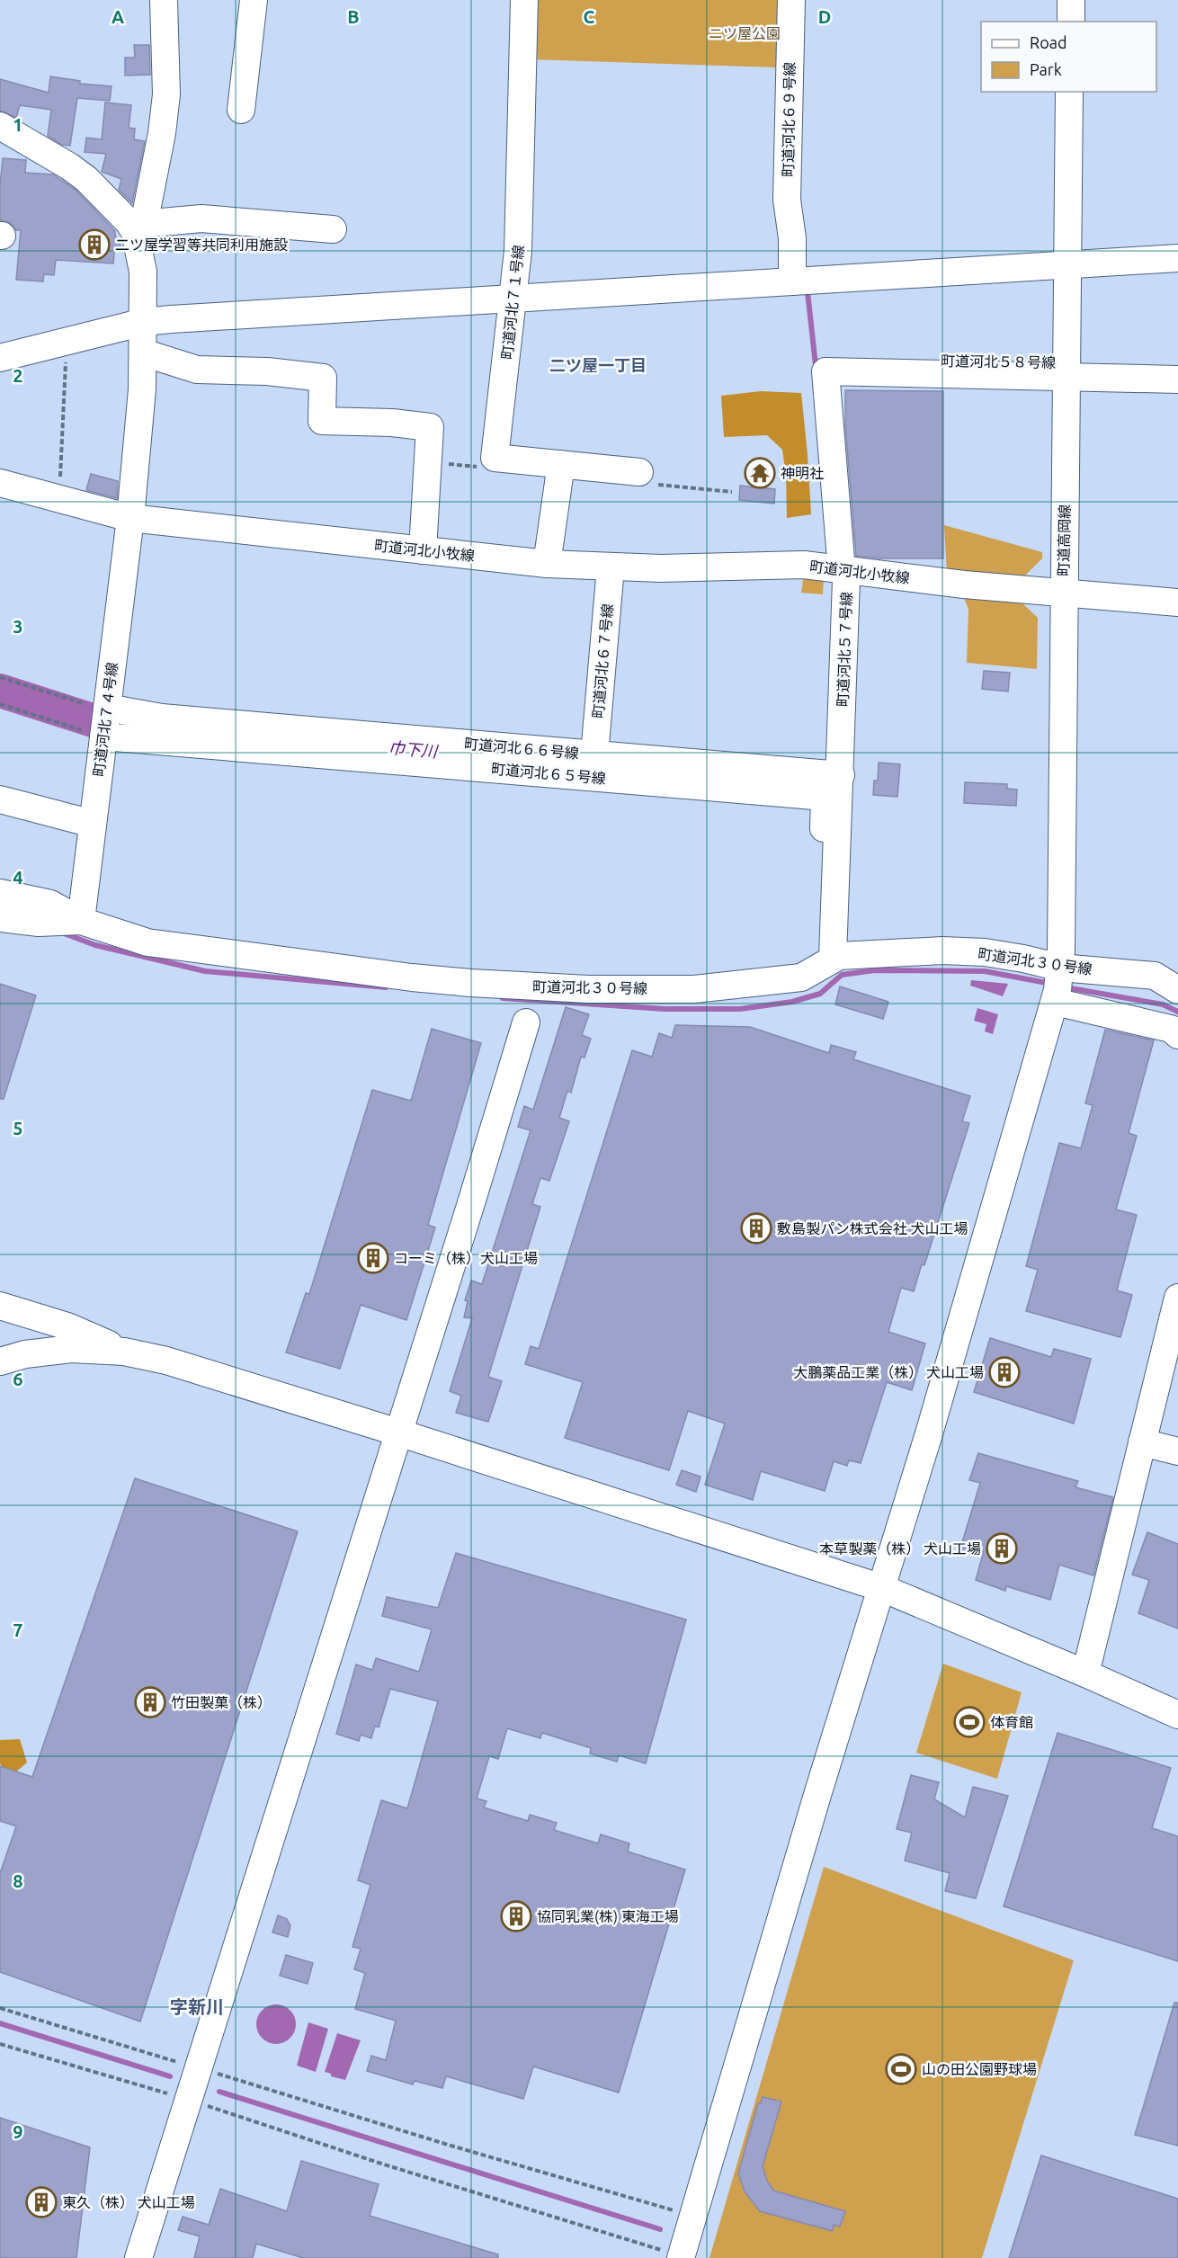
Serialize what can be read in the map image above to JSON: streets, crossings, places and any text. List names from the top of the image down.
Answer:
{
  "streets": {
    "street": [
      "町道河北６９号線",
      "町道河北７１号線",
      "町道河北５８号線",
      "町道高岡線",
      "町道河北小牧線",
      "町道河北５７号線",
      "町道河北６７号線",
      "町道河北７４号線",
      "町道河北６６号線",
      "町道河北６５号線",
      "町道河北３０号線"
    ]
  },
  "crossings": [
    ["町道河北５８号線", "町道高岡線"],
    ["町道河北５８号線", "町道河北５７号線"],
    ["町道高岡線", "町道河北小牧線"],
    ["町道高岡線", "町道河北５７号線"],
    ["町道高岡線", "町道河北３０号線"],
    ["町道河北小牧線", "町道河北５７号線"],
    ["町道河北小牧線", "町道河北６７号線"],
    ["町道河北小牧線", "町道河北７４号線"],
    ["町道河北５７号線", "町道河北６６号線"],
    ["町道河北５７号線", "町道河北６５号線"],
    ["町道河北５７号線", "町道河北３０号線"],
    ["町道河北６７号線", "町道河北６６号線"],
    ["町道河北７４号線", "町道河北６６号線"],
    ["町道河北７４号線", "町道河北６５号線"],
    ["町道河北７４号線", "町道河北３０号線"],
    ["町道河北６６号線", "町道河北６５号線"],
    ["町道河北６５号線", "町道河北３０号線"]
  ],
  "districts": ["二ツ屋一丁目", "字新川"],
  "water": ["巾下川"],
  "parks": ["ニツ屋公園"],
  "places": {
    "building": [
      "二ツ屋学習等共同利用施設",
      "敷島製パン株式会社 犬山工場",
      "コーミ（株）犬山工場",
      "大鵬薬品工業（株） 犬山工場",
      "本草製薬（株） 犬山工場",
      "竹田製菓（株）",
      "協同乳業(株) 東海工場",
      "東久（株） 犬山工場"
    ],
    "temple": ["神明社"],
    "sports": ["体育館", "山の田公園野球場"]
  },
  "legend": ["Road", "Park"],
  "grid": {
    "columns": [
      "A",
      "B",
      "C",
      "D"
    ],
    "rows": [
      "1",
      "2",
      "3",
      "4",
      "5",
      "6",
      "7",
      "8",
      "9"
    ]
  }
}
